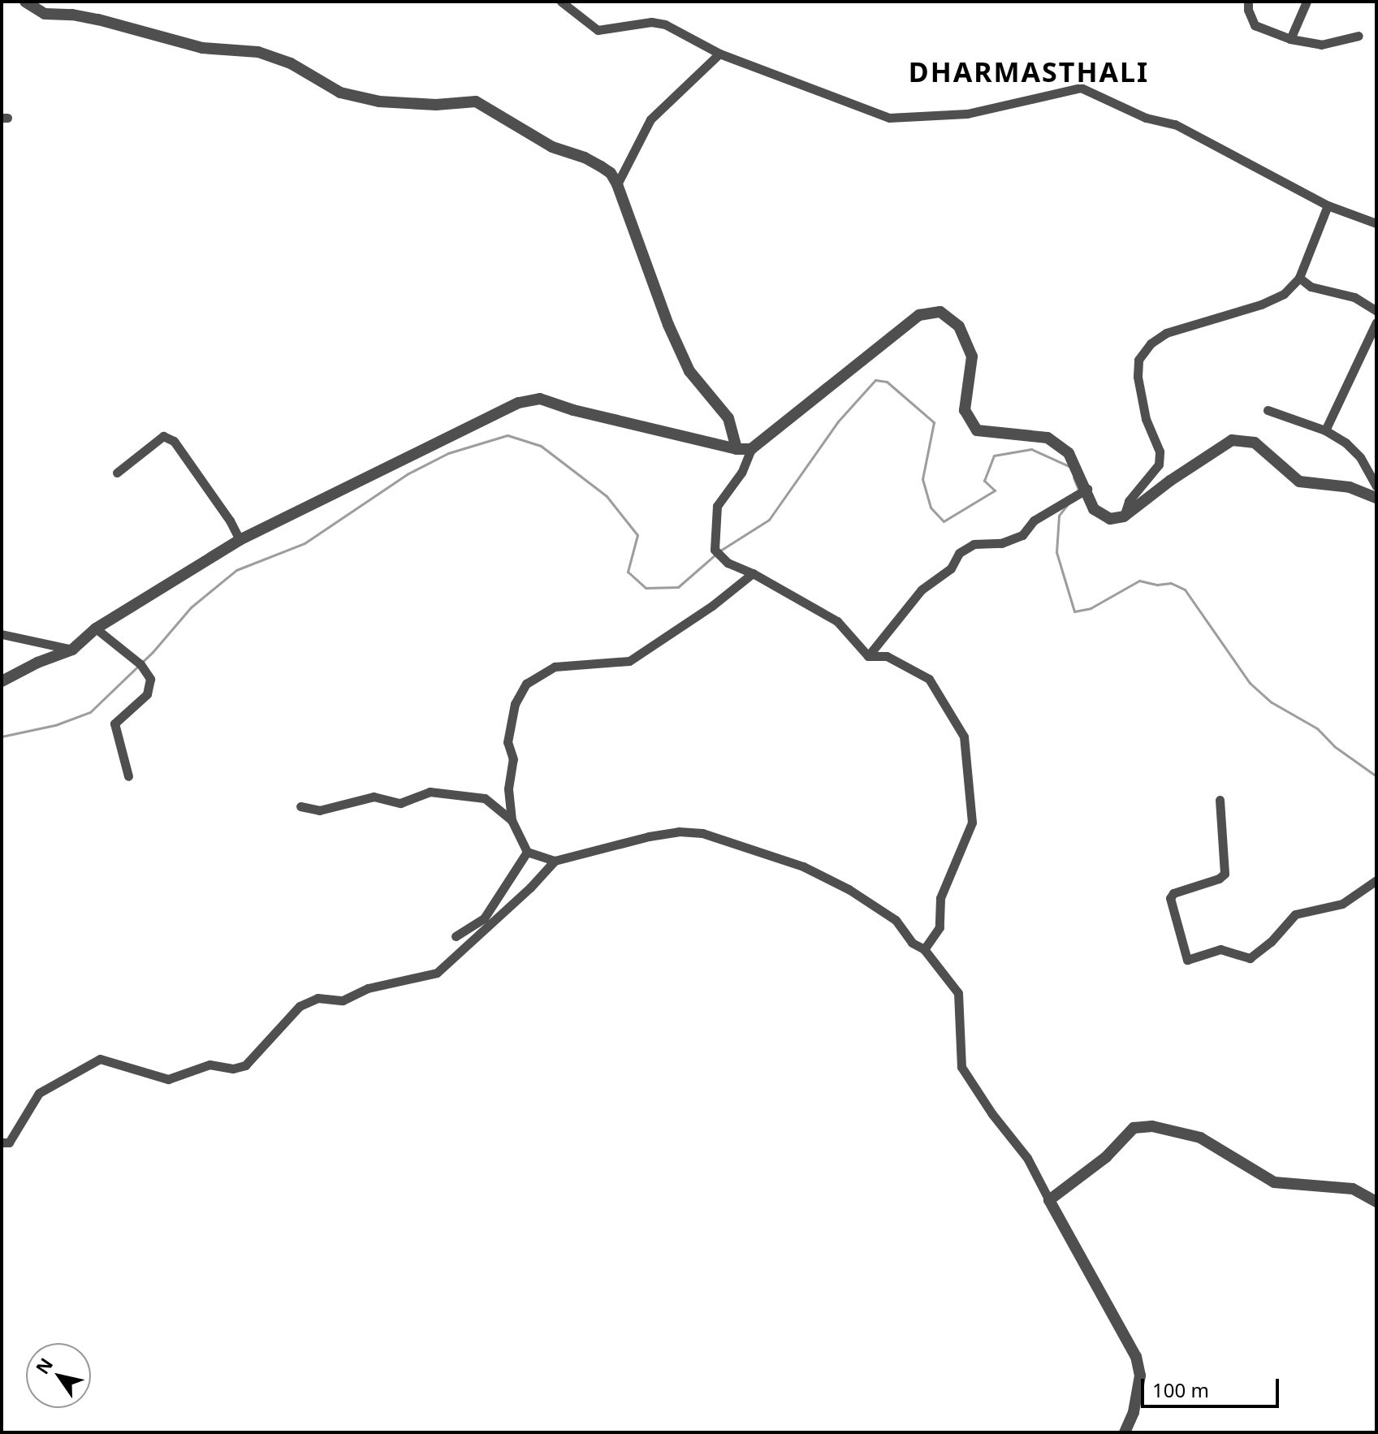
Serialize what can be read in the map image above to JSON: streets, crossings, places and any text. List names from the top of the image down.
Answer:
{
  "districts": ["DHARMASTHALI"],
  "scale_bar": "100 m",
  "north": "top left"
}
